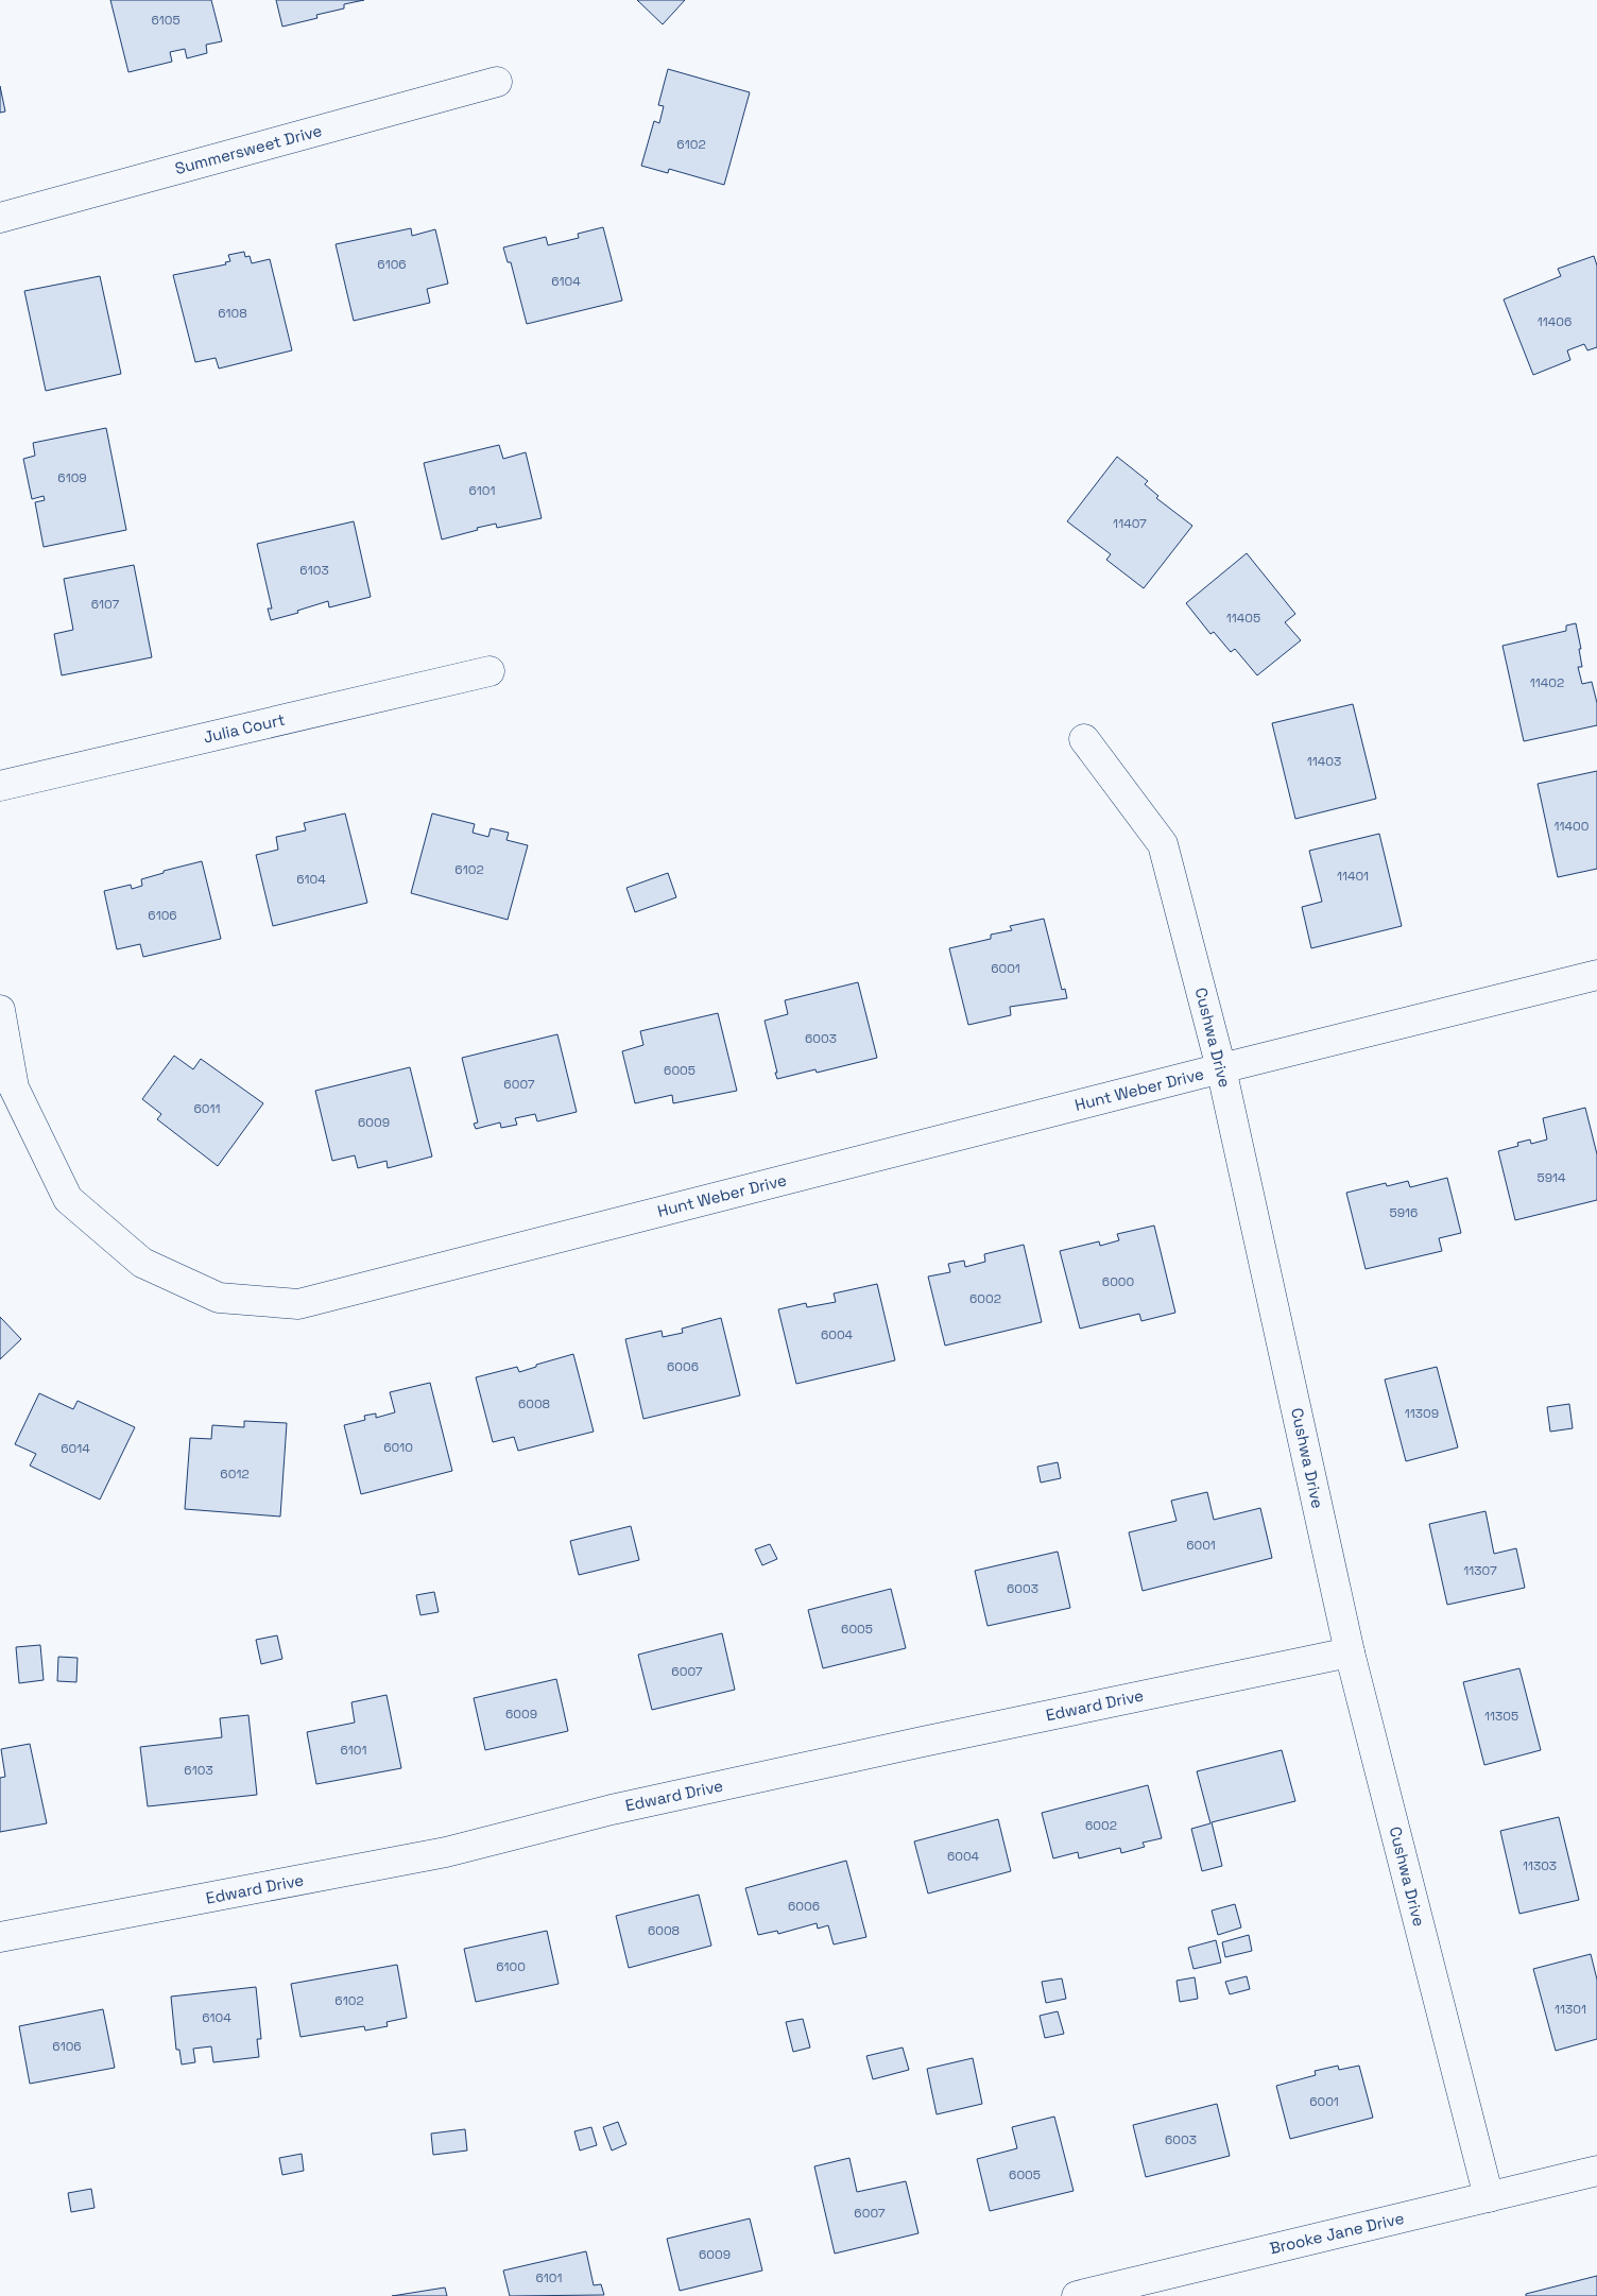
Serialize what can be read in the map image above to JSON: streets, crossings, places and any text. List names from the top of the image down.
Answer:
{
  "streets": {
    "street": [
      "Summersweet Drive",
      "Julia Court",
      "Cushwa Drive",
      "Hunt Weber Drive",
      "Edward Drive",
      "Brooke Jane Drive"
    ]
  },
  "crossings": [
    ["Cushwa Drive", "Hunt Weber Drive"],
    ["Cushwa Drive", "Edward Drive"],
    ["Cushwa Drive", "Brooke Jane Drive"]
  ],
  "house_numbers": [
    "6105",
    "6102",
    "6106",
    "6104",
    "6108",
    "11406",
    "6109",
    "6101",
    "11407",
    "6103",
    "6107",
    "11405",
    "11402",
    "11403",
    "11400",
    "6102",
    "11401",
    "6104",
    "6106",
    "6001",
    "6003",
    "6005",
    "6007",
    "6011",
    "6009",
    "5914",
    "5916",
    "6000",
    "6002",
    "6004",
    "6006",
    "6008",
    "11309",
    "6010",
    "6014",
    "6012",
    "6001",
    "11307",
    "6003",
    "6005",
    "6007",
    "6009",
    "11305",
    "6101",
    "6103",
    "6002",
    "6004",
    "11303",
    "6006",
    "6008",
    "6100",
    "6102",
    "11301",
    "6104",
    "6106",
    "6001",
    "6003",
    "6005",
    "6007",
    "6009",
    "6101"
  ]
}
